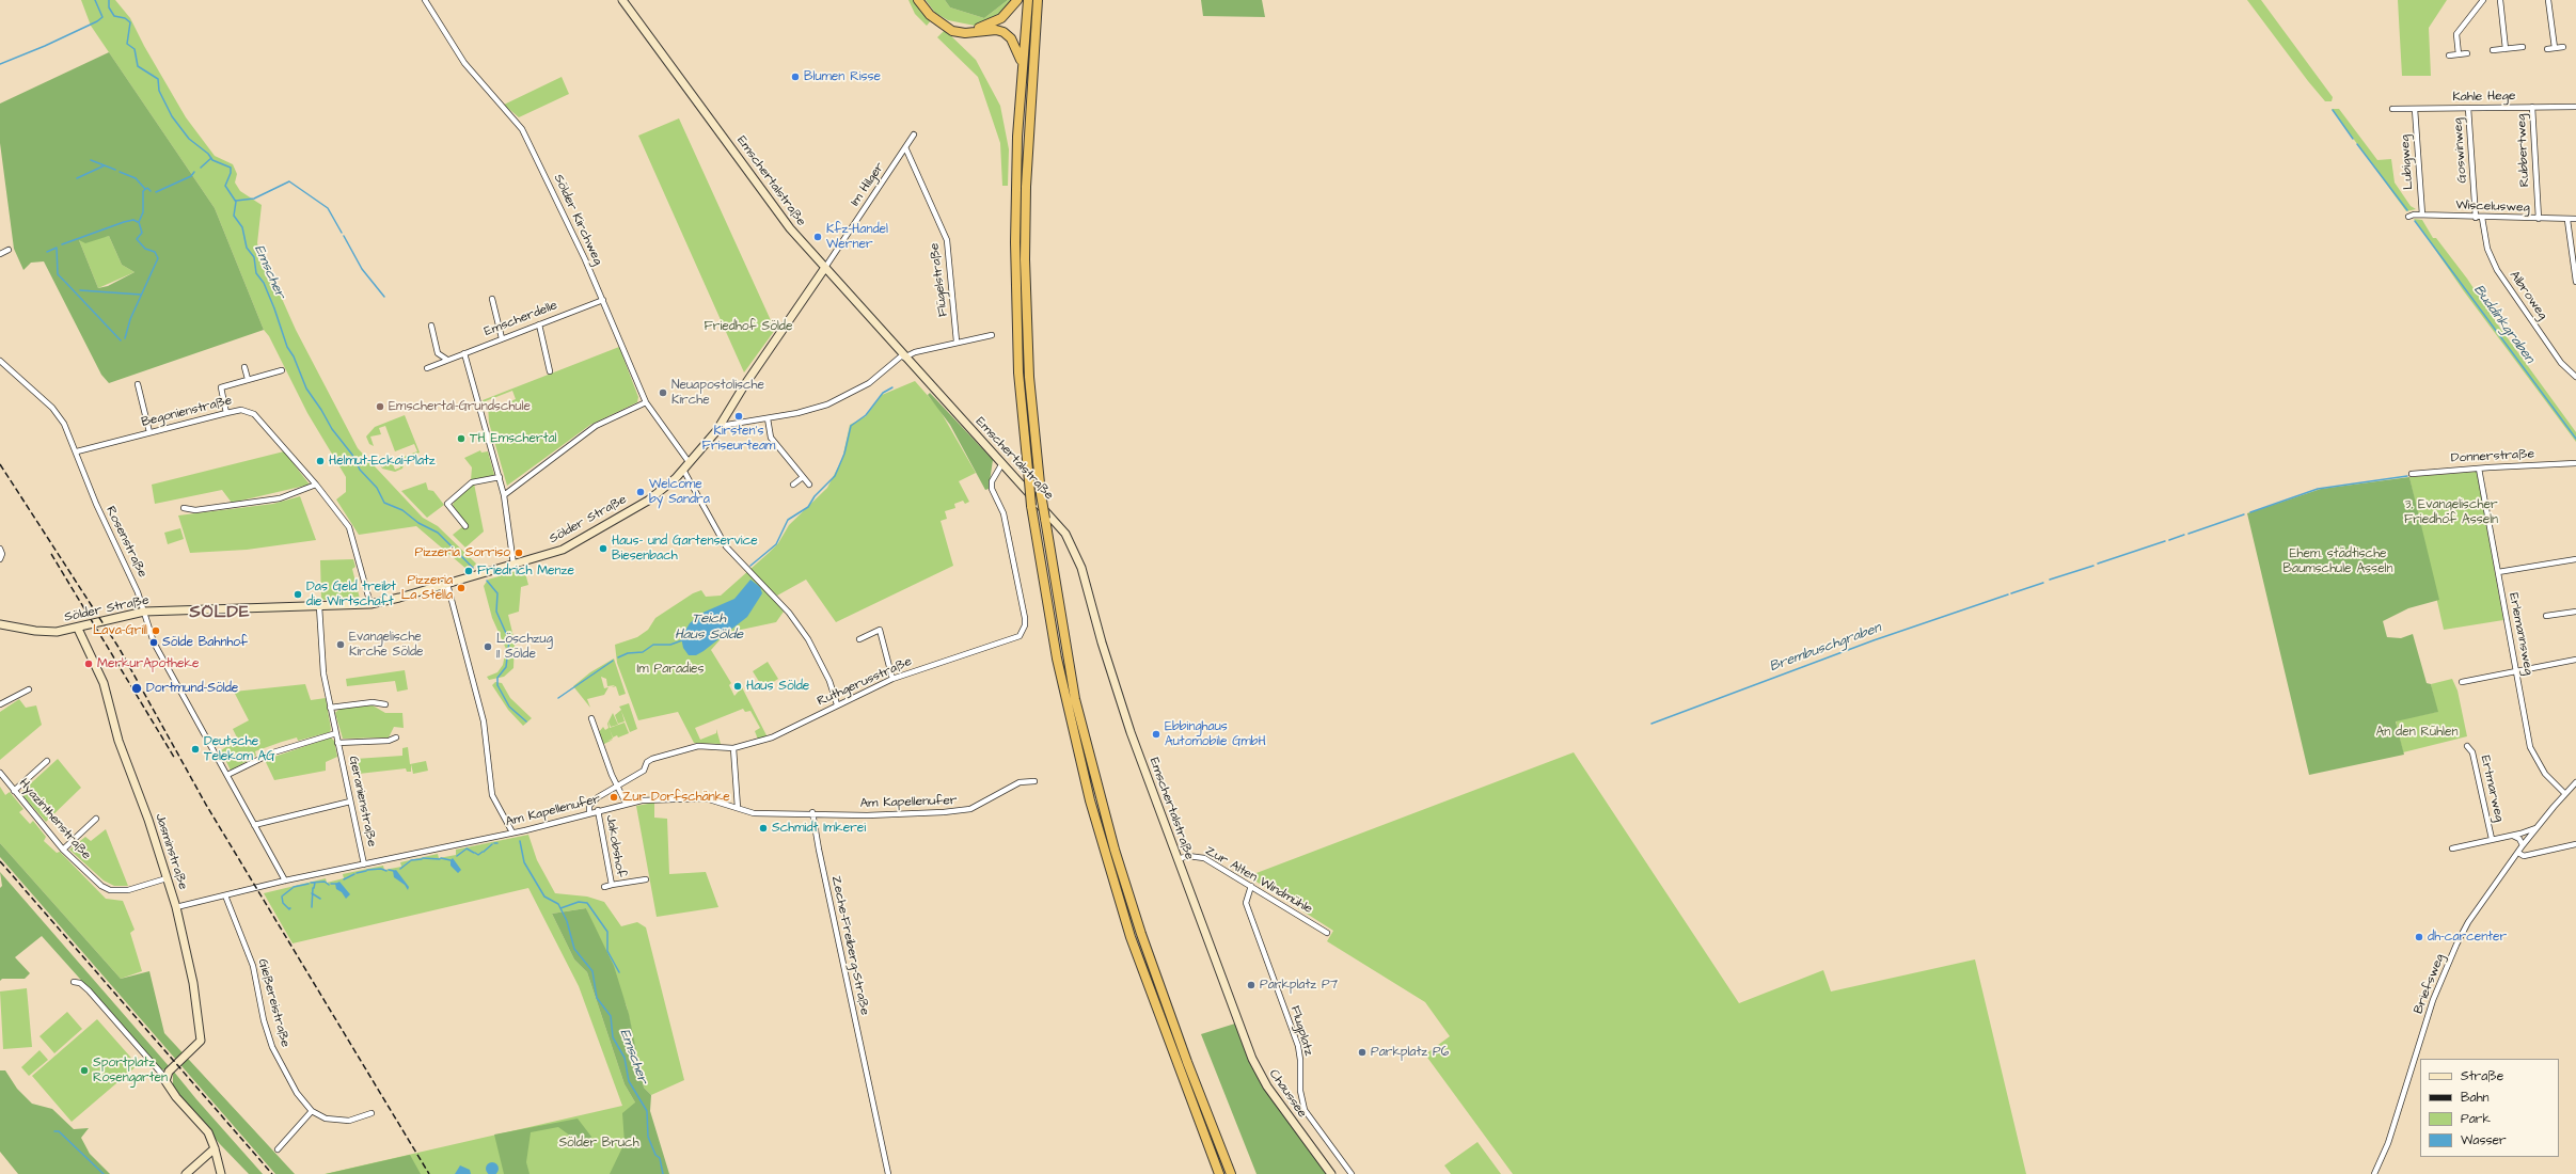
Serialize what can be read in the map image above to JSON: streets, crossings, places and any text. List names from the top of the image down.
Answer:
{
  "streets": {
    "main road": [
      "Emschertalstraße",
      "Sölder Straße",
      "Jasminstraße",
      "Chaussee"
    ],
    "street": [
      "Kahle Hege",
      "Goswinweg",
      "Rubbertweg",
      "Lubigweg",
      "Im Hilger",
      "Wiscelusweg",
      "Sölder Kirchweg",
      "Flügelstraße",
      "Albroweg",
      "Emscherdelle",
      "Begonienstraße",
      "Donnerstraße",
      "Rosenstraße",
      "Erlemannsweg",
      "Ruthgerusstraße",
      "Ertmarweg",
      "Geranienstraße",
      "Am Kapellenufer",
      "Hyazinthenstraße",
      "Jakobshof",
      "Zur Alten Windmühle",
      "Zeche-Freiberg-Straße",
      "Briefsweg",
      "Gießereistraße",
      "Flugplatz"
    ]
  },
  "crossings": [
    ["Kahle Hege", "Goswinweg"],
    ["Kahle Hege", "Rubbertweg"],
    ["Kahle Hege", "Lubigweg"],
    ["Goswinweg", "Wiscelusweg"],
    ["Goswinweg", "Albroweg"],
    ["Rubbertweg", "Wiscelusweg"],
    ["Lubigweg", "Wiscelusweg"],
    ["Emschertalstraße", "Im Hilger"],
    ["Emschertalstraße", "Sölder Straße"],
    ["Emschertalstraße", "Ruthgerusstraße"],
    ["Emschertalstraße", "Zur Alten Windmühle"],
    ["Emschertalstraße", "Chaussee"],
    ["Im Hilger", "Flügelstraße"],
    ["Im Hilger", "Sölder Straße"],
    ["Wiscelusweg", "Albroweg"],
    ["Sölder Kirchweg", "Emscherdelle"],
    ["Sölder Kirchweg", "Sölder Straße"],
    ["Begonienstraße", "Sölder Straße"],
    ["Begonienstraße", "Rosenstraße"],
    ["Donnerstraße", "Erlemannsweg"],
    ["Sölder Straße", "Rosenstraße"],
    ["Sölder Straße", "Geranienstraße"],
    ["Sölder Straße", "Jasminstraße"],
    ["Rosenstraße", "Am Kapellenufer"],
    ["Erlemannsweg", "Briefsweg"],
    ["Ruthgerusstraße", "Am Kapellenufer"],
    ["Ertmarweg", "Briefsweg"],
    ["Geranienstraße", "Am Kapellenufer"],
    ["Am Kapellenufer", "Jakobshof"],
    ["Am Kapellenufer", "Jasminstraße"],
    ["Am Kapellenufer", "Zeche-Freiberg-Straße"],
    ["Am Kapellenufer", "Gießereistraße"],
    ["Hyazinthenstraße", "Jasminstraße"],
    ["Zur Alten Windmühle", "Flugplatz"]
  ],
  "districts": ["SÖLDE"],
  "water": [
    "Emscher",
    "Buddinkgraben",
    "Teich Haus Sölde",
    "Brembuschgraben"
  ],
  "parks": [
    "Friedhof Sölde",
    "3. Evangelischer Friedhof Asseln",
    "Ehem. städtische Baumschule Asseln",
    "Im Paradies",
    "An den Rühlen",
    "Sölder Bruch"
  ],
  "places": [
    "Blumen Risse",
    "Kfz-Handel Werner",
    "Neuapostolische Kirche",
    "Emschertal-Grundschule",
    "Kirsten's Friseurteam",
    "TH Emschertal",
    "Helmut-Eckai-Platz",
    "Welcome by Sandra",
    "Haus- und Gartenservice Biesenbach",
    "Pizzeria Sorriso",
    "Friedrich Menze",
    "Pizzeria La Stella",
    "Das Geld treibt die Wirtschaft",
    "Lava-Grill",
    "Sölde Bahnhof",
    "Evangelische Kirche Sölde",
    "Löschzug 11 Sölde",
    "MerkurApotheke",
    "Haus Sölde",
    "Dortmund-Sölde",
    "Ebbinghaus Automobile GmbH",
    "Deutsche Telekom AG",
    "Zur Dorfschänke",
    "Schmidt Imkerei",
    "dh-carcenter",
    "Parkplatz P7",
    "Parkplatz P6",
    "Sportplatz Rosengarten"
  ],
  "legend": [
    "Straße",
    "Bahn",
    "Park",
    "Wasser"
  ]
}
